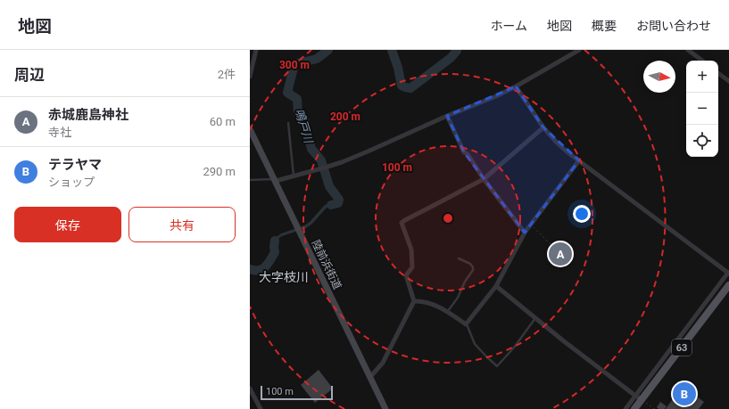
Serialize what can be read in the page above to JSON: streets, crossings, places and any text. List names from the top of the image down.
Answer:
{
  "streets": {
    "main road": ["陸前浜街道", "63"]
  },
  "districts": ["大字枝川"],
  "water": ["鳴戸川"],
  "scale_bar": "100 m",
  "north": "right",
  "page": {
    "header": "地図",
    "nav": [
      "ホーム",
      "地図",
      "概要",
      "お問い合わせ"
    ],
    "heading": ["周辺", "2件"],
    "map_buttons": ["+", "−"],
    "list": [
      {
        "mark": "A",
        "name": "赤城鹿島神社",
        "note": "寺社",
        "value": "60 m"
      },
      {
        "mark": "B",
        "name": "テラヤマ",
        "note": "ショップ",
        "value": "290 m"
      }
    ],
    "buttons": ["保存", "共有"],
    "pins": ["A", "B"],
    "scale": "100 m"
  },
  "rings": ["300 m", "200 m", "100 m"]
}
